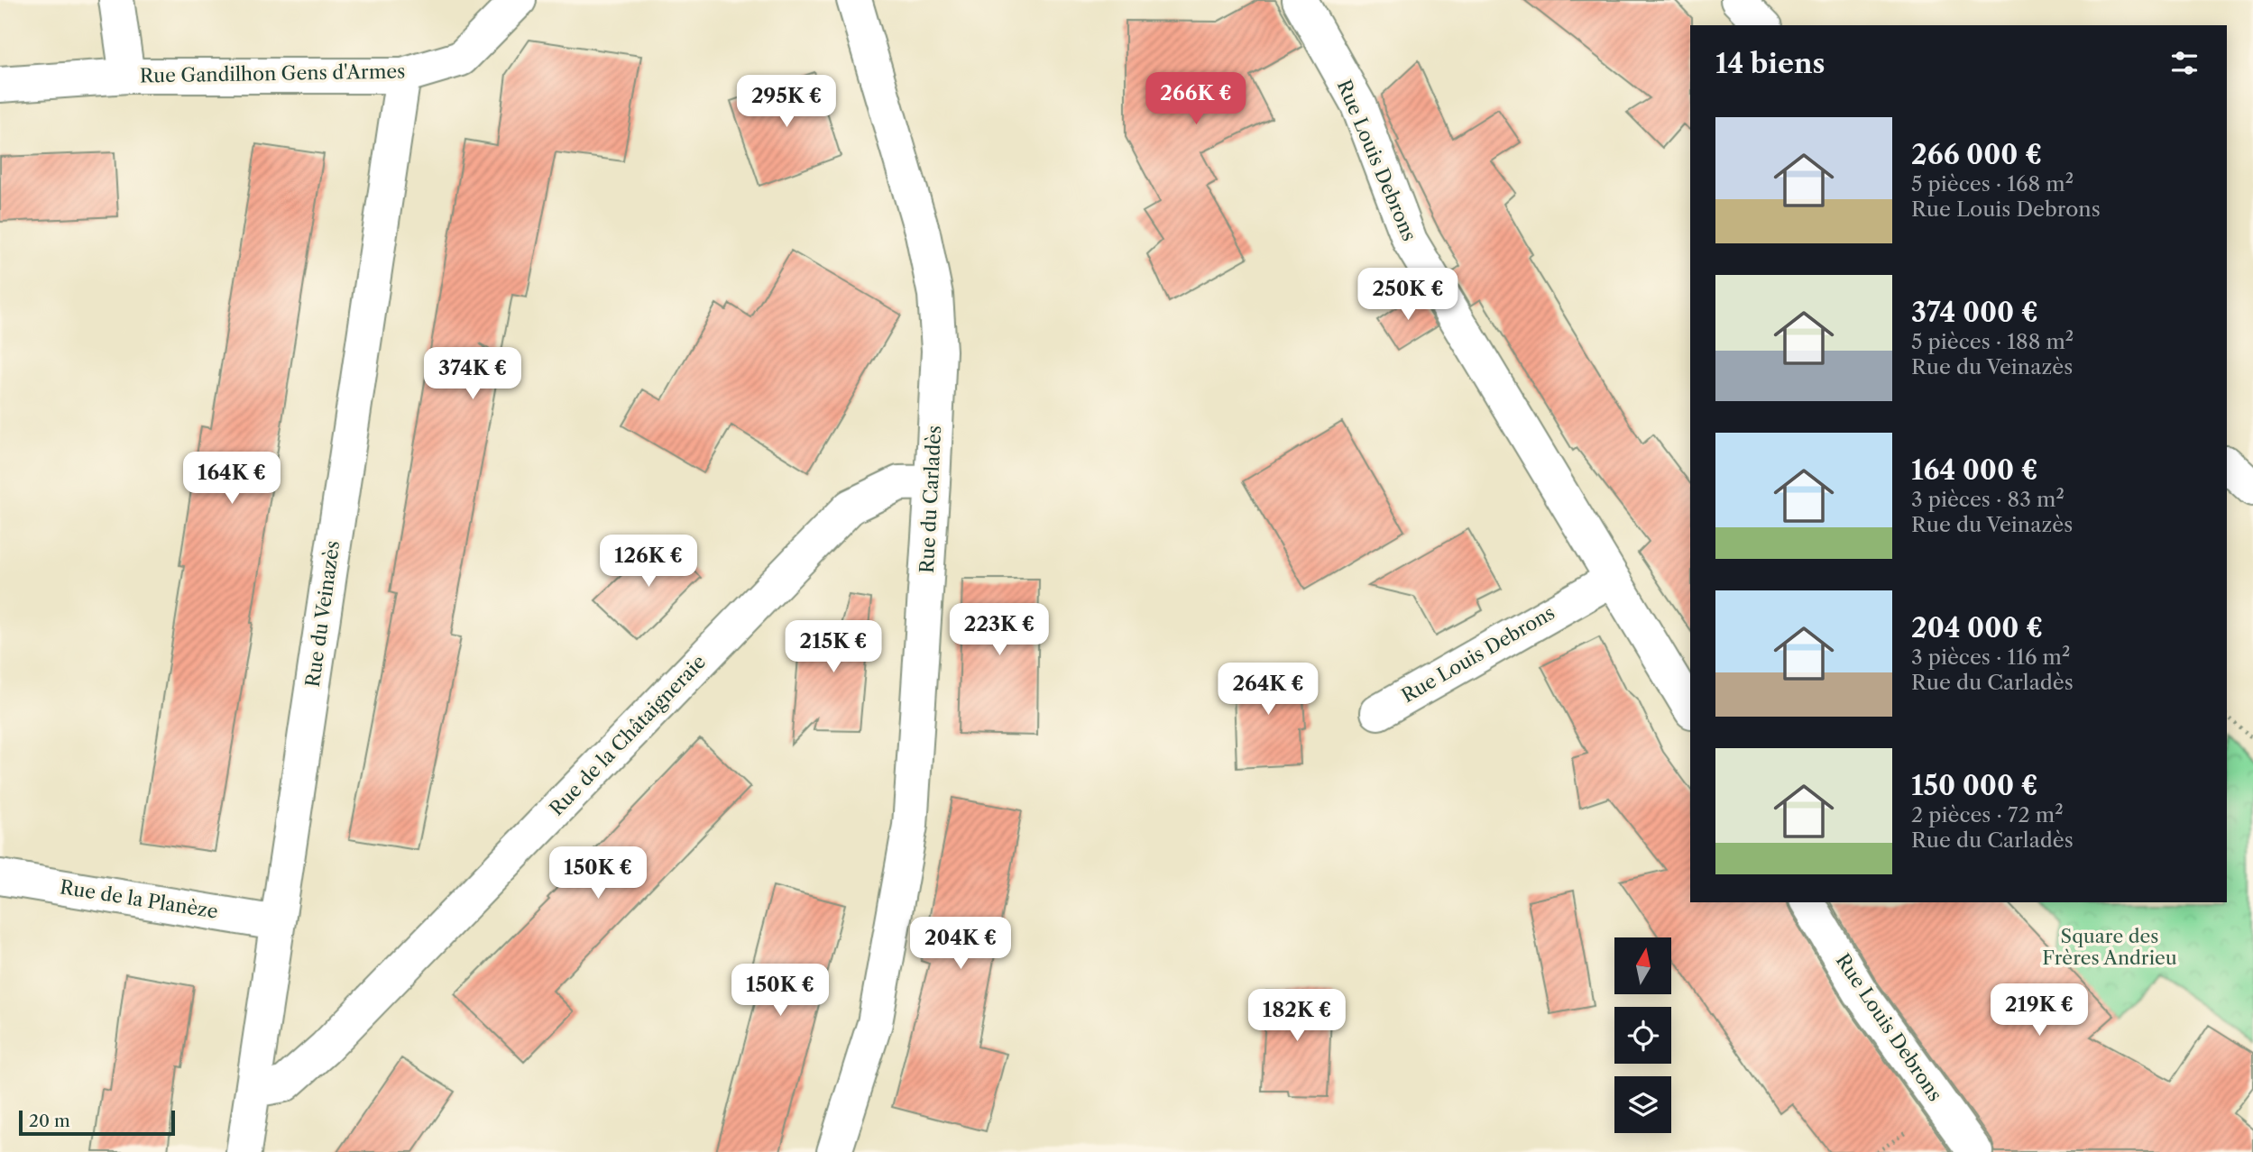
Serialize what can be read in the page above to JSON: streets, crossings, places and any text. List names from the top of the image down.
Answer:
{
  "streets": {
    "street": [
      "Rue Gandilhon Gens d'Armes",
      "Rue Louis Debrons",
      "Rue du Carladès",
      "Rue du Veinazès",
      "Rue de la Châtaigneraie",
      "Rue de la Planèze"
    ]
  },
  "crossings": [
    ["Rue Gandilhon Gens d'Armes", "Rue du Veinazès"],
    ["Rue du Carladès", "Rue de la Châtaigneraie"],
    ["Rue du Veinazès", "Rue de la Châtaigneraie"],
    ["Rue du Veinazès", "Rue de la Planèze"]
  ],
  "parks": ["Square des Frères Andrieu"],
  "scale_bar": "20 m",
  "north": "top",
  "page": {
    "heading": "14 biens",
    "price": [
      "266K €",
      "295K €",
      "250K €",
      "374K €",
      "164K €",
      "126K €",
      "223K €",
      "215K €",
      "264K €",
      "150K €",
      "204K €",
      "150K €",
      "219K €",
      "182K €"
    ],
    "list": [
      {
        "name": "266 000 €",
        "note": "5 pièces · 168 m² · Rue Louis Debrons"
      },
      {
        "name": "374 000 €",
        "note": "5 pièces · 188 m² · Rue du Veinazès"
      },
      {
        "name": "164 000 €",
        "note": "3 pièces · 83 m² · Rue du Veinazès"
      },
      {
        "name": "204 000 €",
        "note": "3 pièces · 116 m² · Rue du Carladès"
      },
      {
        "name": "150 000 €",
        "note": "2 pièces · 72 m² · Rue du Carladès"
      }
    ],
    "scale": "20 m"
  }
}
